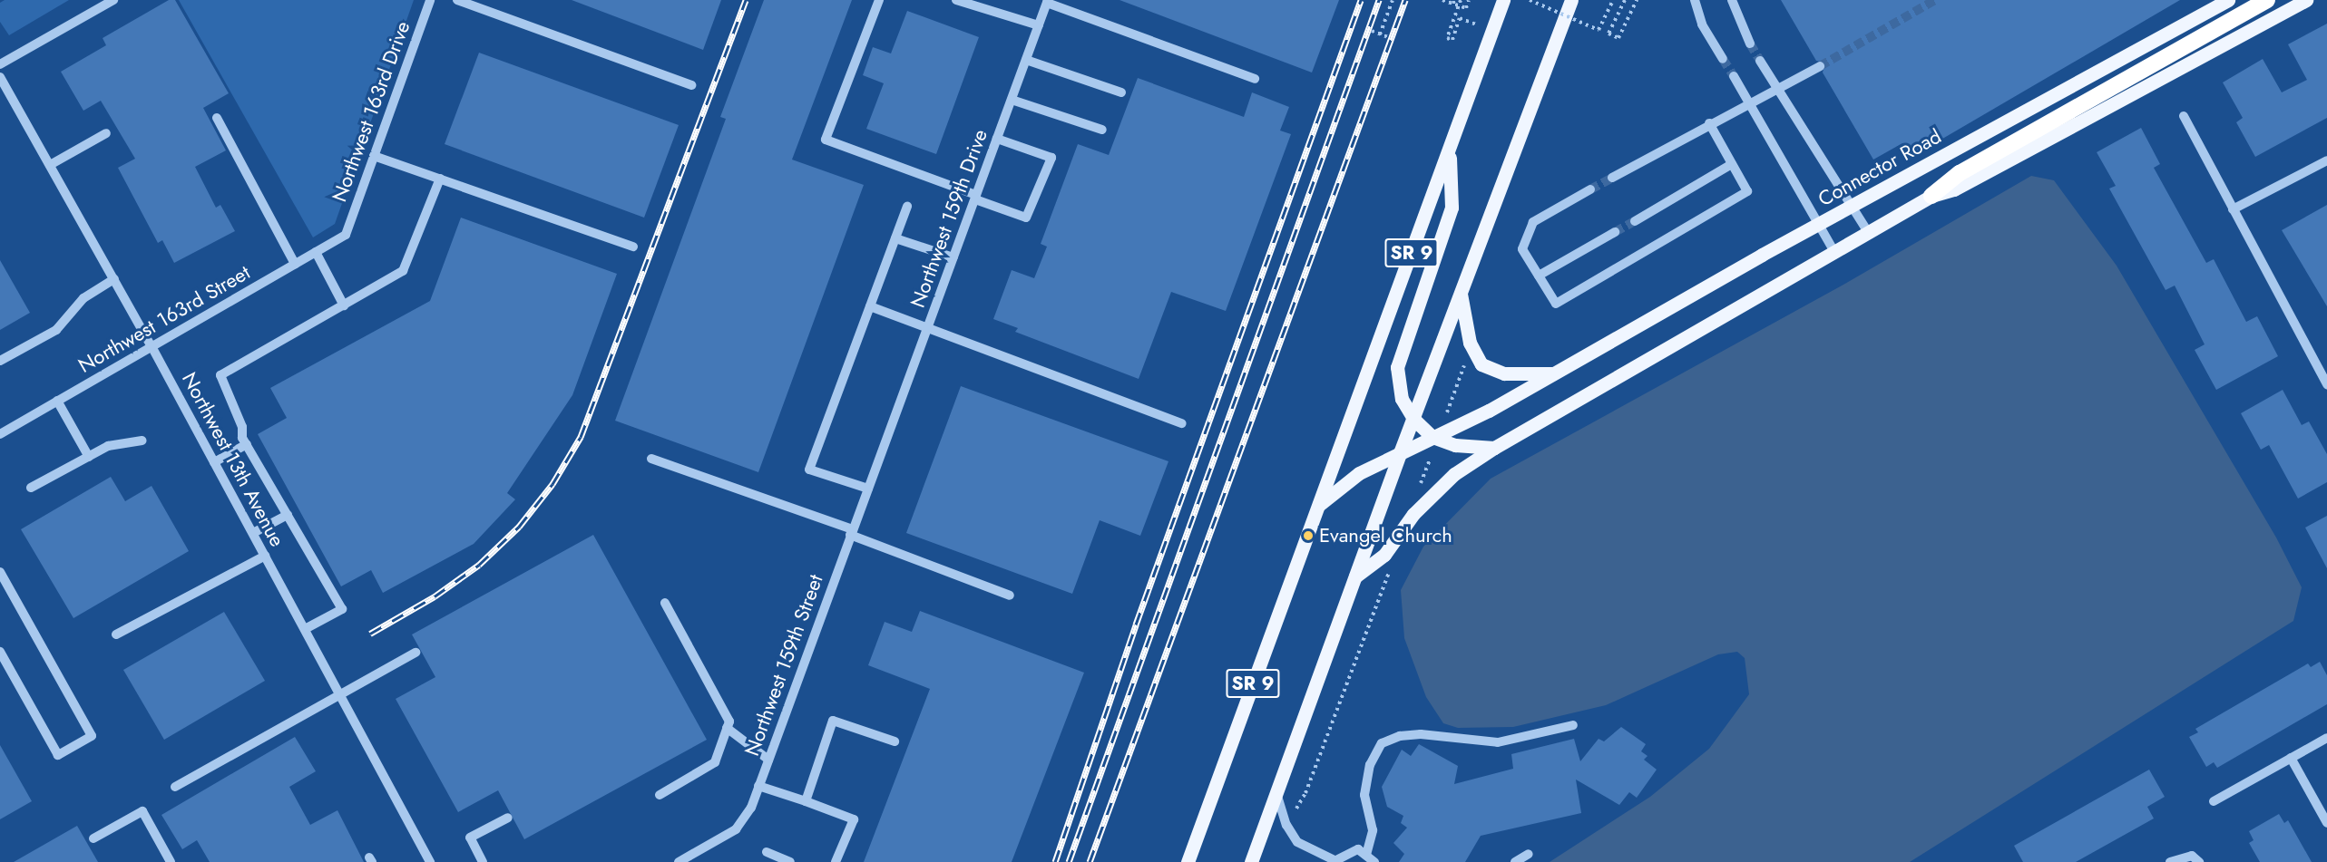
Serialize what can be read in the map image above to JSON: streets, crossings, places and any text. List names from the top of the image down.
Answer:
{
  "streets": {
    "main road": ["Connector Road", "SR 9"],
    "street": [
      "Northwest 163rd Drive",
      "Northwest 159th Drive",
      "Northwest 163rd Street",
      "Northwest 13th Avenue",
      "Northwest 159th Street"
    ]
  },
  "crossings": [
    ["Northwest 163rd Drive", "Northwest 163rd Street"],
    ["Connector Road", "SR 9"],
    ["Northwest 159th Drive", "Northwest 159th Street"],
    ["Northwest 163rd Street", "Northwest 13th Avenue"]
  ],
  "places": ["Evangel Church"]
}
